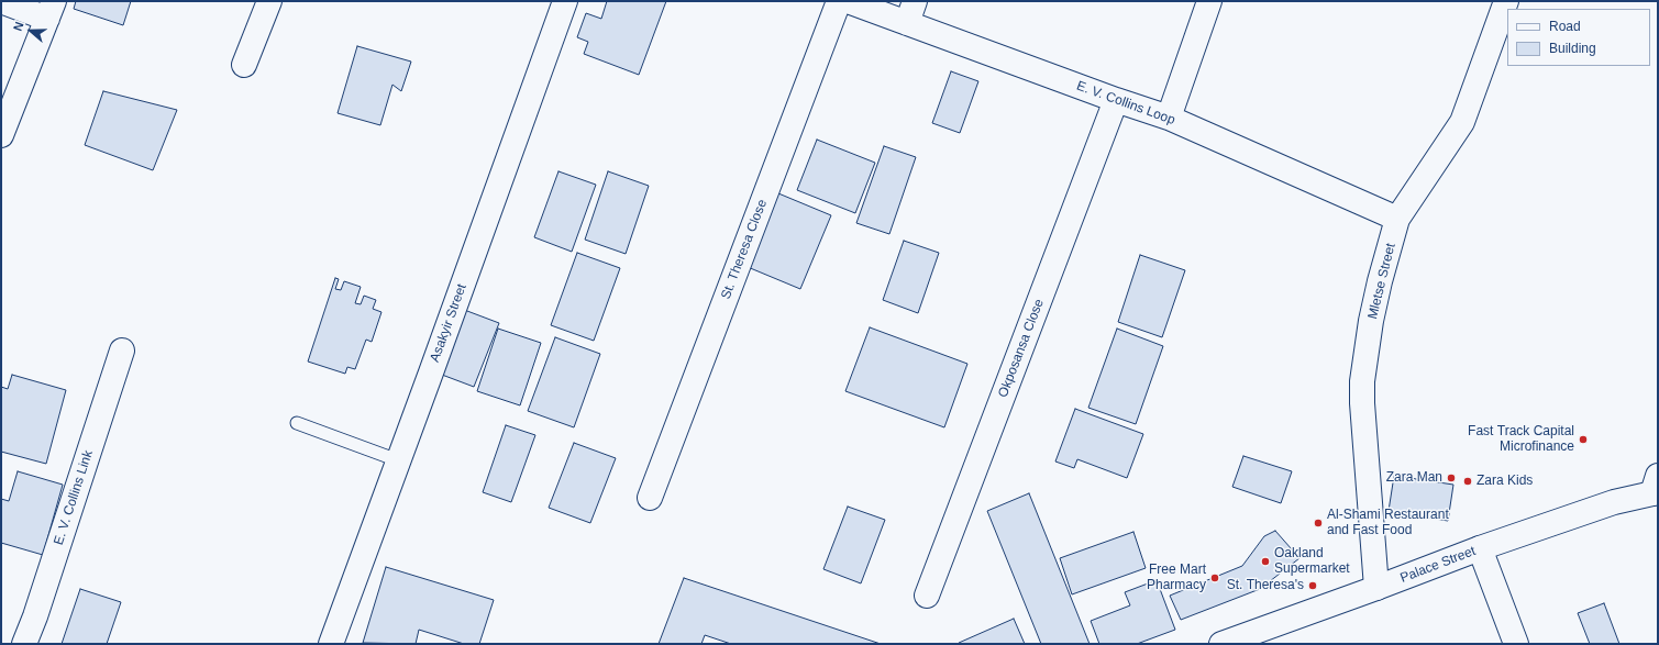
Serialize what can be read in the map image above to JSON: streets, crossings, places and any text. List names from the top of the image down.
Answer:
{
  "streets": {
    "street": [
      "E. V. Collins Loop",
      "St. Theresa Close",
      "Mletse Street",
      "Asakyir Street",
      "Okposansa Close",
      "E. V. Collins Link",
      "Palace Street"
    ]
  },
  "crossings": [
    ["E. V. Collins Loop", "Mletse Street"],
    ["E. V. Collins Loop", "Okposansa Close"],
    ["Mletse Street", "Palace Street"]
  ],
  "places": [
    "Fast Track Capital Microfinance",
    "Zara Man",
    "Zara Kids",
    "Al-Shami Restaurant and Fast Food",
    "Oakland Supermarket",
    "Free Mart Pharmacy",
    "St. Theresa's"
  ],
  "legend": ["Road", "Building"],
  "north": "left"
}
